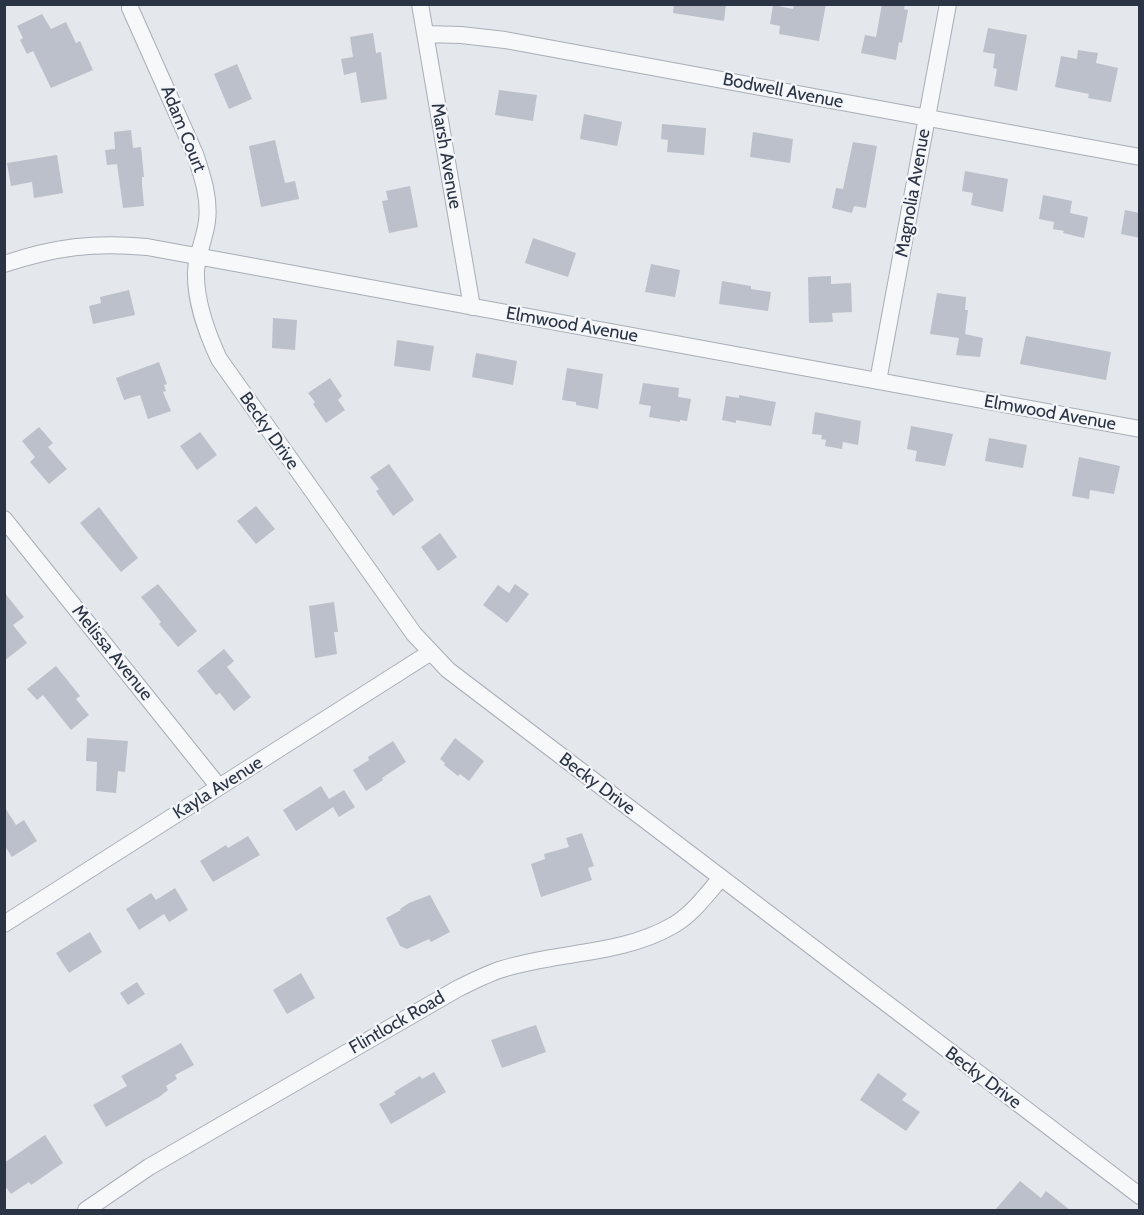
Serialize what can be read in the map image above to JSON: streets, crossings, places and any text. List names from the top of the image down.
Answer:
{
  "streets": {
    "street": [
      "Bodwell Avenue",
      "Adam Court",
      "Marsh Avenue",
      "Magnolia Avenue",
      "Elmwood Avenue",
      "Becky Drive",
      "Melissa Avenue",
      "Kayla Avenue",
      "Flintlock Road"
    ]
  },
  "crossings": [
    ["Bodwell Avenue", "Marsh Avenue"],
    ["Bodwell Avenue", "Magnolia Avenue"],
    ["Adam Court", "Elmwood Avenue"],
    ["Adam Court", "Becky Drive"],
    ["Marsh Avenue", "Elmwood Avenue"],
    ["Magnolia Avenue", "Elmwood Avenue"],
    ["Elmwood Avenue", "Becky Drive"],
    ["Becky Drive", "Kayla Avenue"],
    ["Becky Drive", "Flintlock Road"],
    ["Melissa Avenue", "Kayla Avenue"]
  ]
}
